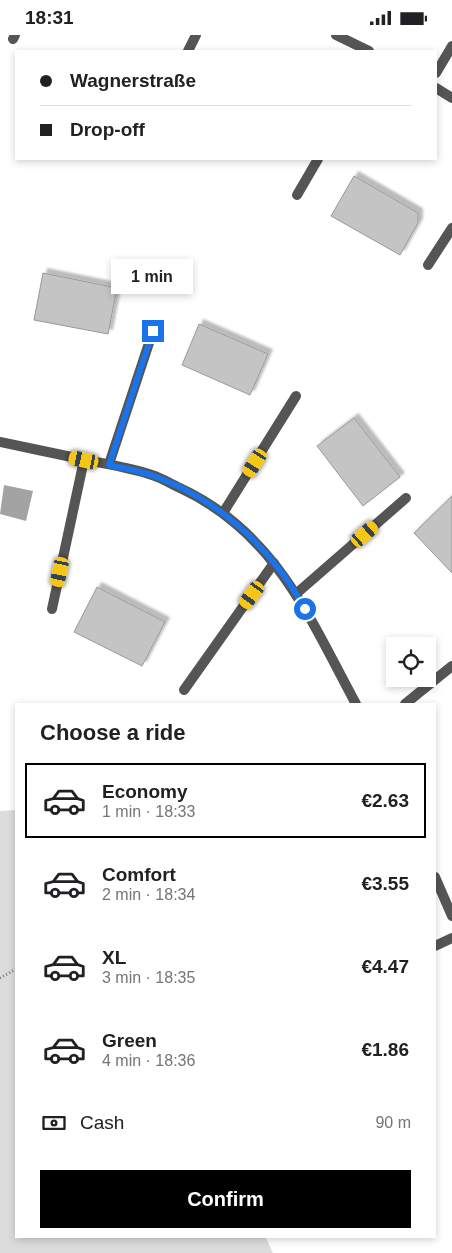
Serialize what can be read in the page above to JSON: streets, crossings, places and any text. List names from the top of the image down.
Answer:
{
  "page": {
    "status": "18:31",
    "banner": ["Wagnerstraße", "Drop-off"],
    "bubble": "1 min",
    "heading": "Choose a ride",
    "list": [
      {
        "name": "Economy",
        "note": "1 min · 18:33",
        "value": "€2.63"
      },
      {
        "name": "Comfort",
        "note": "2 min · 18:34",
        "value": "€3.55"
      },
      {
        "name": "XL",
        "note": "3 min · 18:35",
        "value": "€4.47"
      },
      {
        "name": "Green",
        "note": "4 min · 18:36",
        "value": "€1.86"
      }
    ],
    "pay": ["Cash", "90 m"],
    "buttons": "Confirm"
  }
}
